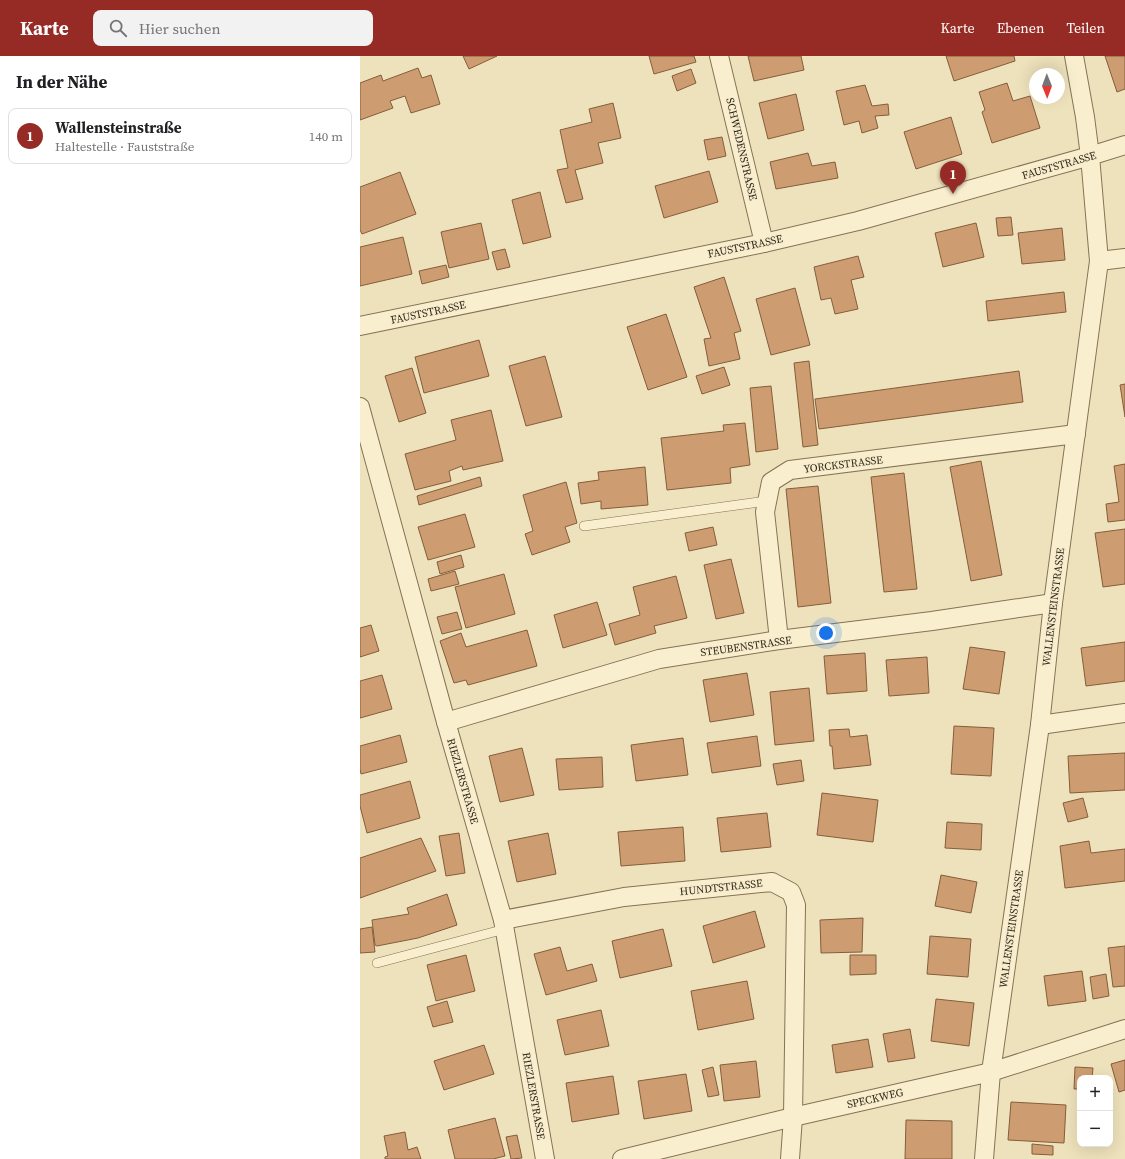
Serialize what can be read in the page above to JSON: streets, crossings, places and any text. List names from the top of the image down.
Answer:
{
  "streets": {
    "street": [
      "SCHWEDENSTRASSE",
      "FAUSTSTRASSE",
      "YORCKSTRASSE",
      "WALLENSTEINSTRASSE",
      "STEUBENSTRASSE",
      "RIEZLERSTRASSE",
      "HUNDTSTRASSE",
      "SPECKWEG"
    ]
  },
  "crossings": [
    ["SCHWEDENSTRASSE", "FAUSTSTRASSE"],
    ["FAUSTSTRASSE", "WALLENSTEINSTRASSE"],
    ["YORCKSTRASSE", "WALLENSTEINSTRASSE"],
    ["YORCKSTRASSE", "STEUBENSTRASSE"],
    ["WALLENSTEINSTRASSE", "STEUBENSTRASSE"],
    ["WALLENSTEINSTRASSE", "SPECKWEG"],
    ["STEUBENSTRASSE", "RIEZLERSTRASSE"],
    ["RIEZLERSTRASSE", "HUNDTSTRASSE"],
    ["HUNDTSTRASSE", "SPECKWEG"]
  ],
  "north": "bottom",
  "page": {
    "header": "Karte",
    "search": "Hier suchen",
    "nav": ["Karte", "Ebenen", "Teilen"],
    "heading": "In der Nähe",
    "list": [
      {
        "mark": "1",
        "name": "Wallensteinstraße",
        "note": "Haltestelle · Fauststraße",
        "value": "140 m"
      }
    ],
    "pins": "1",
    "map_buttons": ["+", "−"]
  }
}
